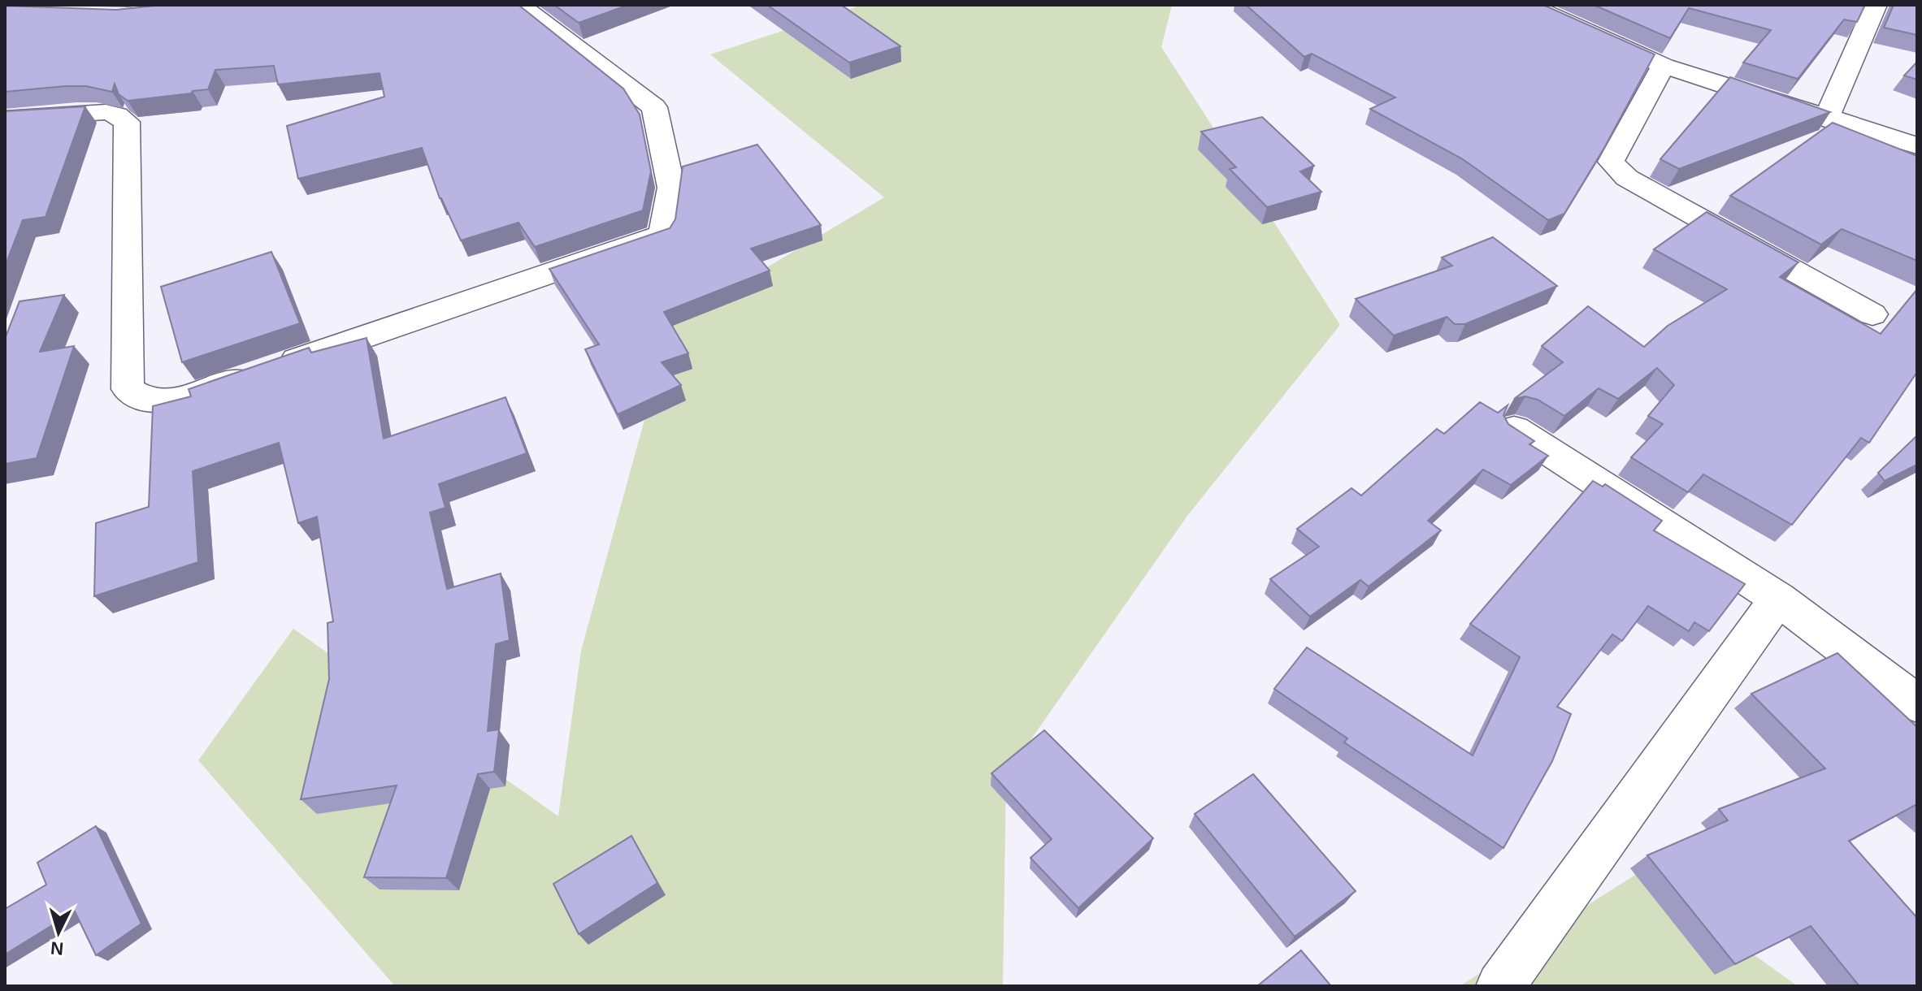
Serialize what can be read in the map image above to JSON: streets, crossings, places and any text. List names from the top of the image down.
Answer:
{
  "north": "bottom"
}
